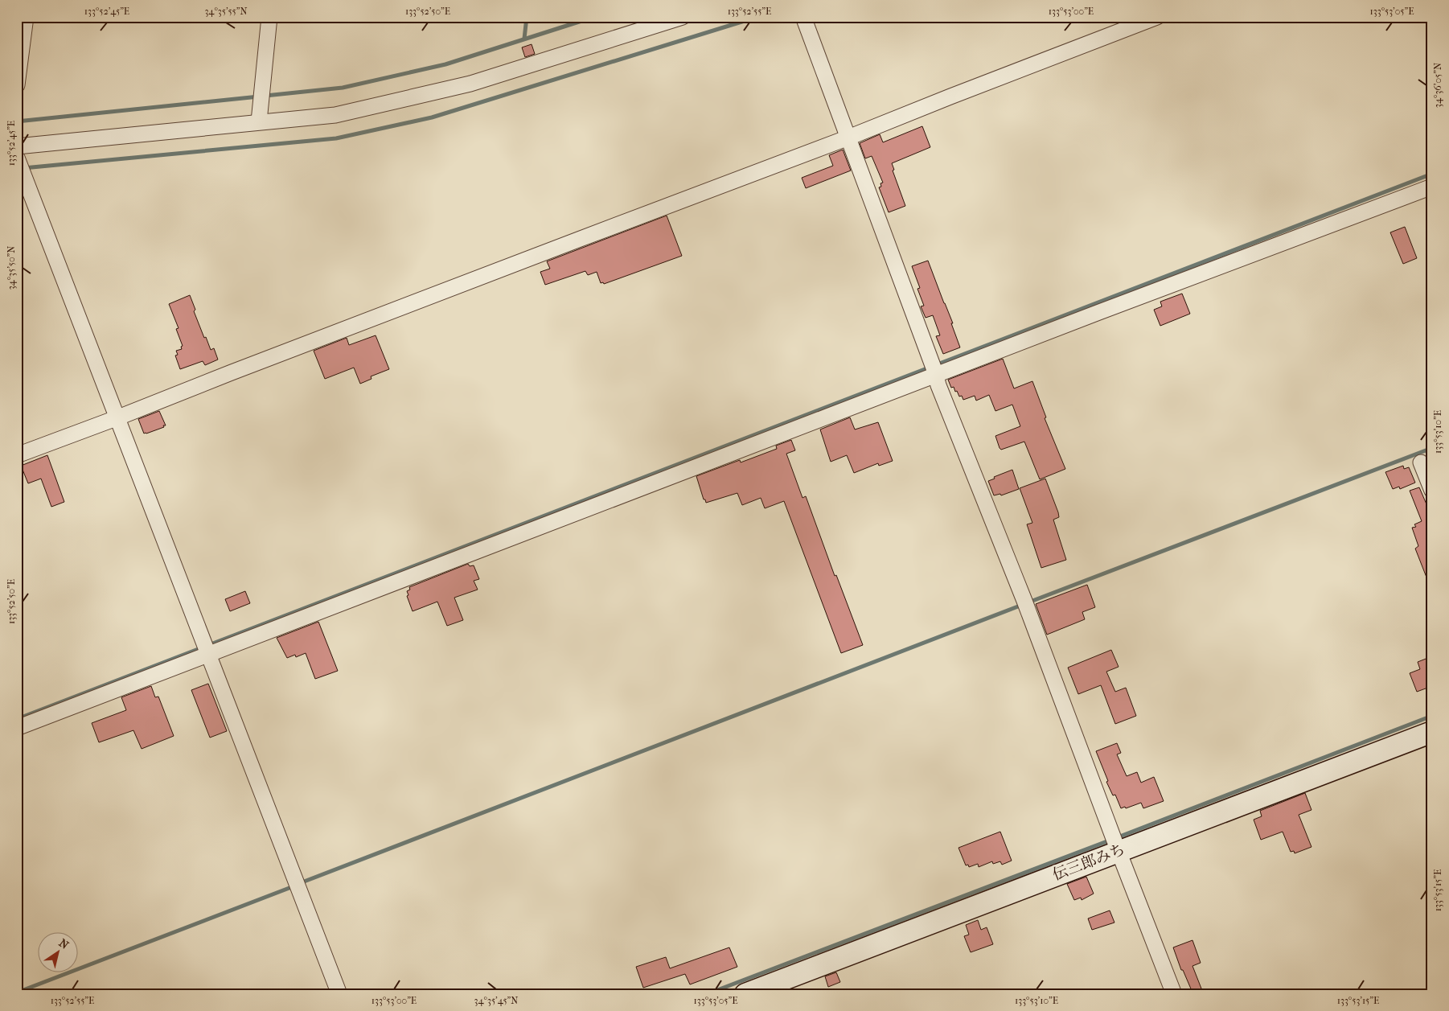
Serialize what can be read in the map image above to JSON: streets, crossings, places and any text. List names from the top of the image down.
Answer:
{
  "streets": {
    "street": ["伝三郎みち"]
  },
  "north": "top right",
  "coordinates": [
    "133°52'45\"E",
    "34°35'55\"N",
    "133°52'50\"E",
    "133°52'55\"E",
    "133°53'00\"E",
    "133°53'05\"E",
    "34°36'05\"N",
    "34°35'50\"N",
    "133°53'10\"E",
    "133°53'15\"E",
    "34°35'45\"N"
  ]
}
